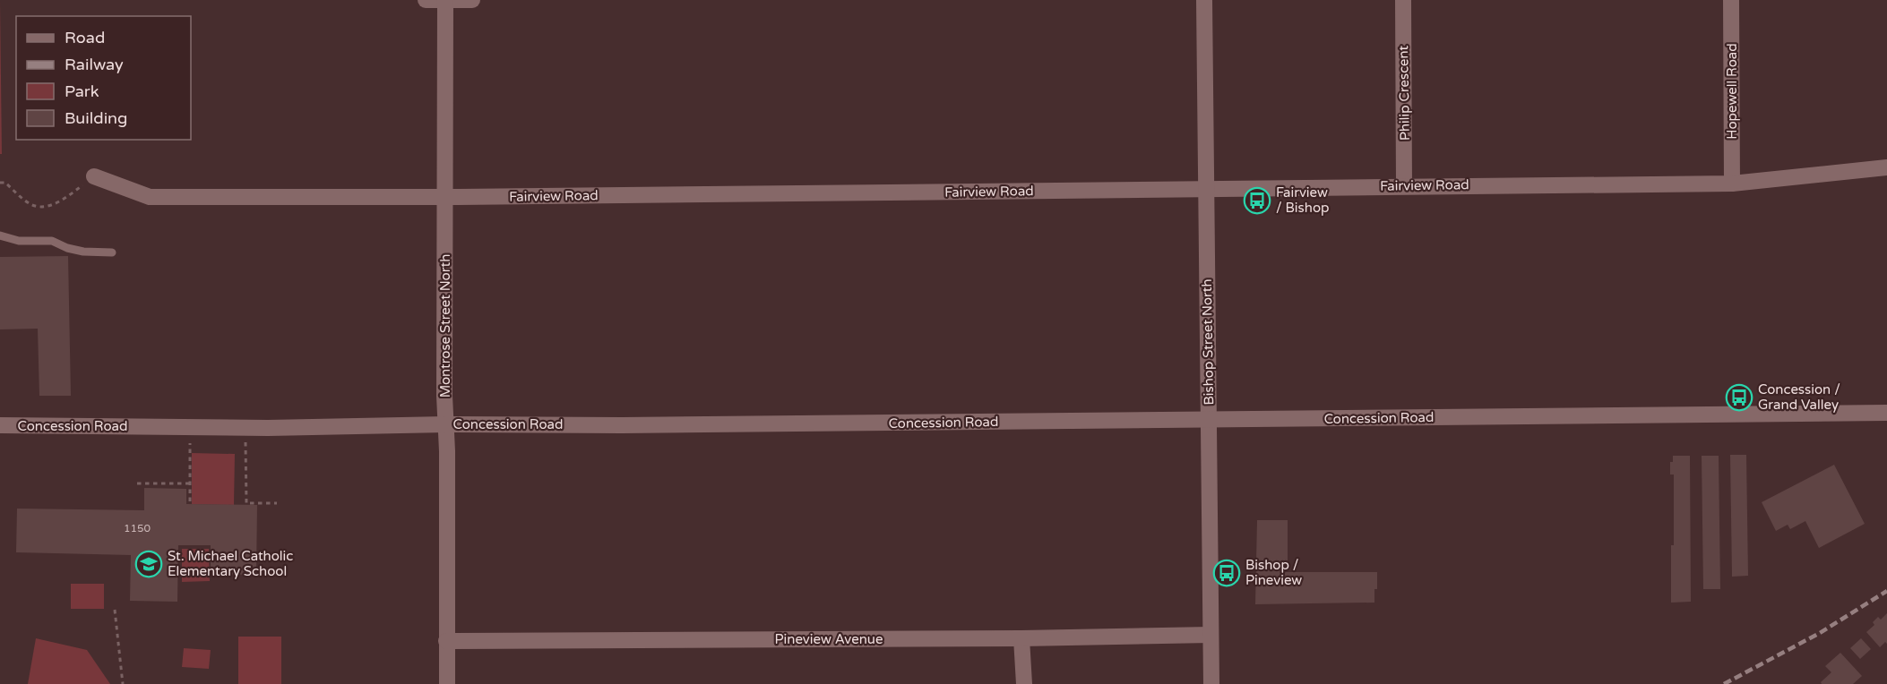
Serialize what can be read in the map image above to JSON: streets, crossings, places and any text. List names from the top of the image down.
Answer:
{
  "streets": {
    "street": [
      "Hopewell Road",
      "Philip Crescent",
      "Fairview Road",
      "Montrose Street North",
      "Bishop Street North",
      "Concession Road",
      "Pineview Avenue"
    ]
  },
  "crossings": [
    ["Hopewell Road", "Fairview Road"],
    ["Philip Crescent", "Fairview Road"],
    ["Fairview Road", "Montrose Street North"],
    ["Fairview Road", "Bishop Street North"],
    ["Montrose Street North", "Concession Road"],
    ["Montrose Street North", "Pineview Avenue"],
    ["Bishop Street North", "Concession Road"],
    ["Bishop Street North", "Pineview Avenue"]
  ],
  "places": {
    "bus stop": ["Fairview / Bishop", "Concession / Grand Valley", "Bishop / Pineview"],
    "school or university": ["St. Michael Catholic Elementary School"]
  },
  "house_numbers": ["1150"],
  "legend": [
    "Road",
    "Railway",
    "Park",
    "Building"
  ]
}
